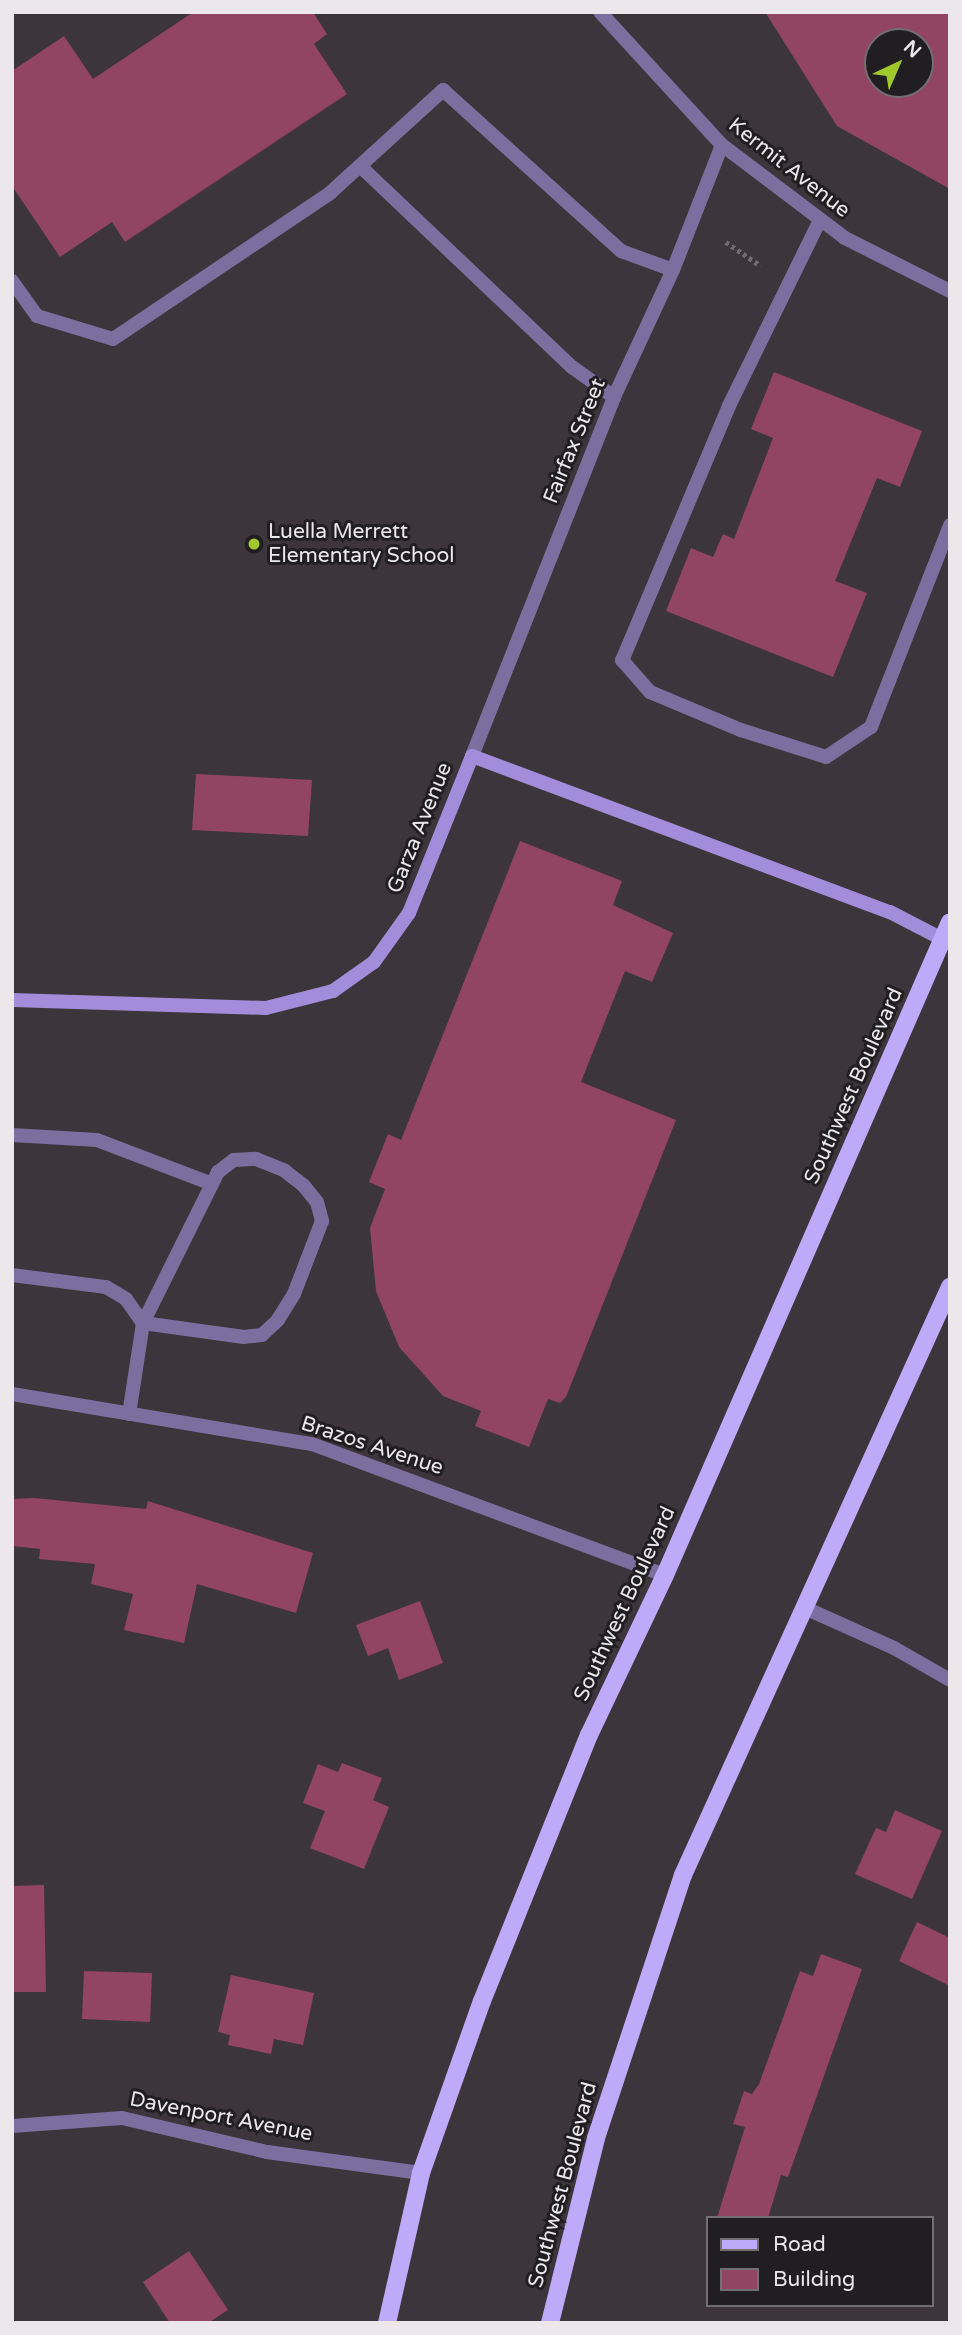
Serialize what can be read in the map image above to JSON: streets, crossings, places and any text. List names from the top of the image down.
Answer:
{
  "streets": {
    "main road": ["Southwest Boulevard"],
    "street": [
      "Kermit Avenue",
      "Fairfax Street",
      "Garza Avenue",
      "Brazos Avenue",
      "Davenport Avenue"
    ]
  },
  "crossings": [
    ["Kermit Avenue", "Fairfax Street"],
    ["Fairfax Street", "Garza Avenue"],
    ["Garza Avenue", "Southwest Boulevard"],
    ["Southwest Boulevard", "Brazos Avenue"],
    ["Southwest Boulevard", "Davenport Avenue"]
  ],
  "places": ["Luella Merrett Elementary School"],
  "legend": ["Road", "Building"],
  "north": "top right"
}
